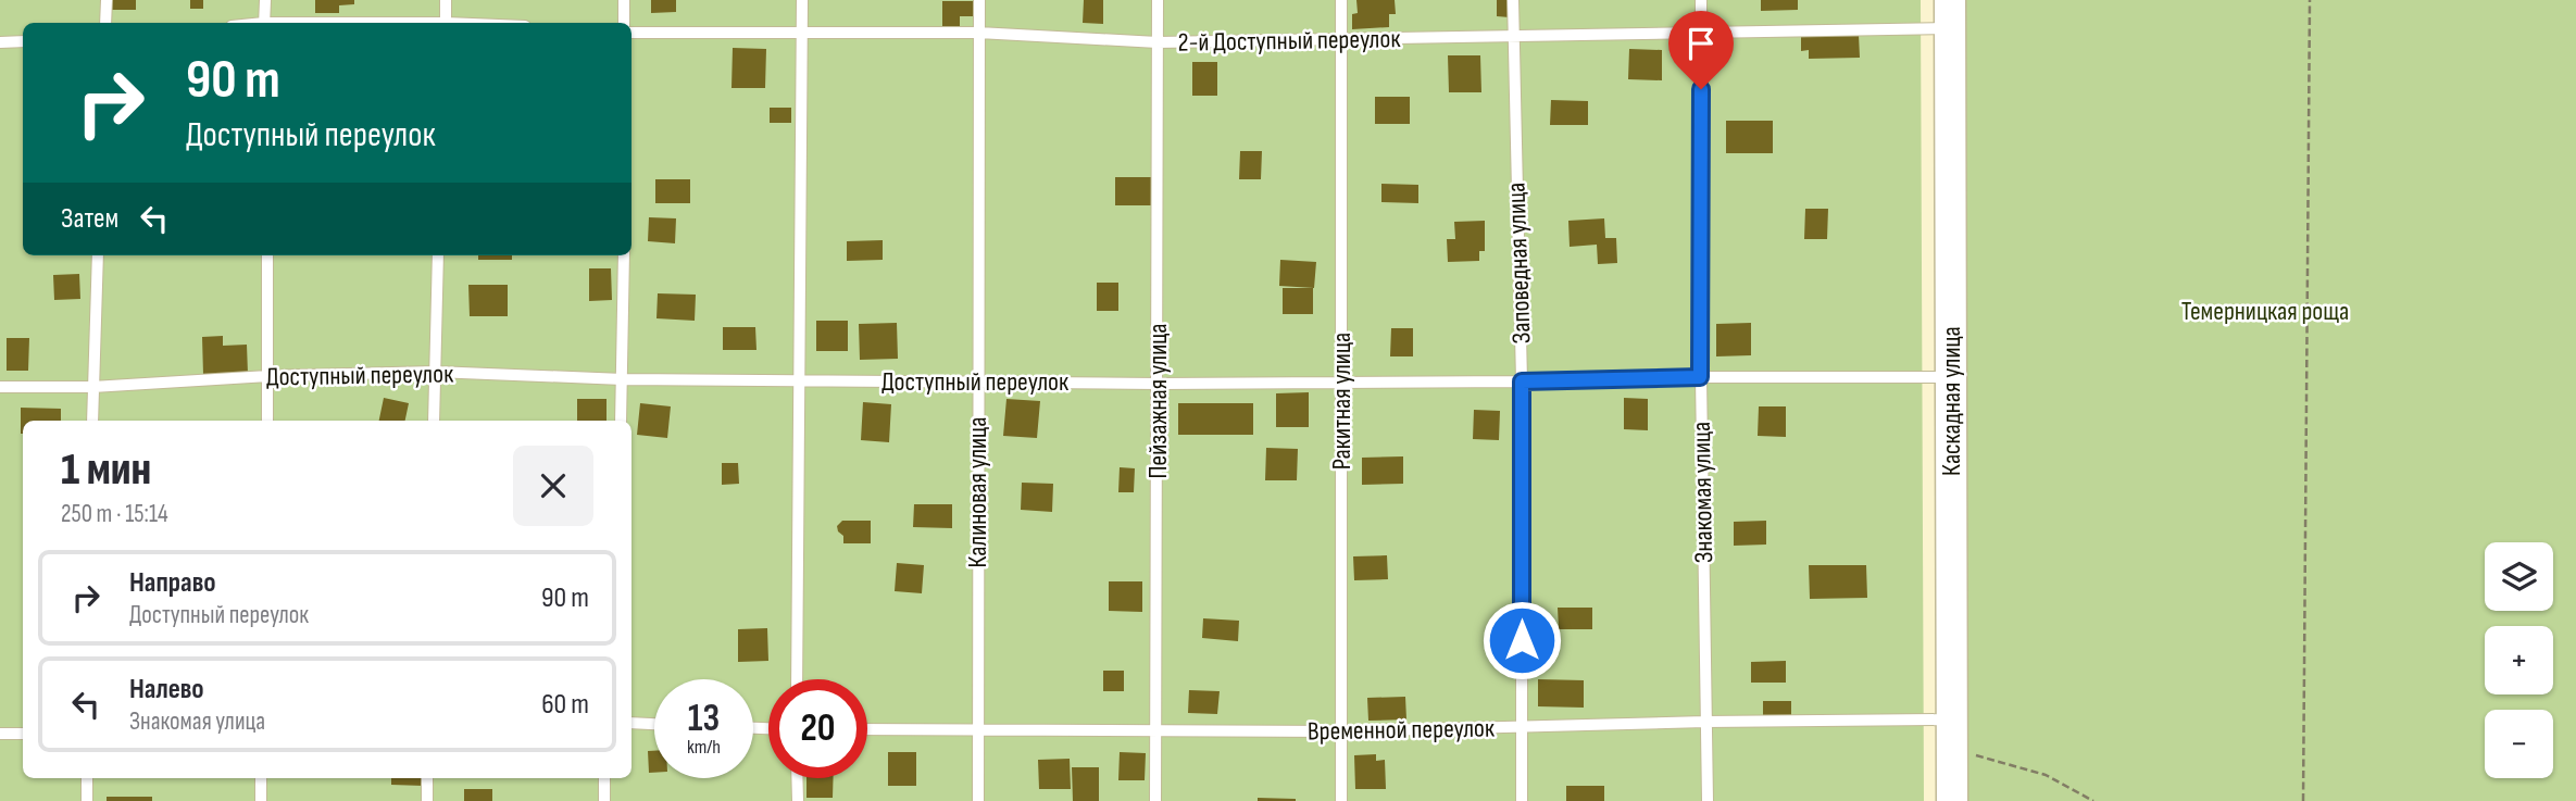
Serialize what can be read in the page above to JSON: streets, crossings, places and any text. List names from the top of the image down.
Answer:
{
  "streets": {
    "street": ["Каскадная улица"],
    "lane": [
      "2-й Доступный переулок",
      "Заповедная улица",
      "Доступный переулок",
      "Пейзажная улица",
      "Ракитная улица",
      "Калиновая улица",
      "Знакомая улица",
      "Временной переулок"
    ]
  },
  "crossings": [
    ["2-й Доступный переулок", "Заповедная улица"],
    ["2-й Доступный переулок", "Пейзажная улица"],
    ["2-й Доступный переулок", "Ракитная улица"],
    ["2-й Доступный переулок", "Каскадная улица"],
    ["2-й Доступный переулок", "Калиновая улица"],
    ["2-й Доступный переулок", "Знакомая улица"],
    ["Заповедная улица", "Доступный переулок"],
    ["Заповедная улица", "Временной переулок"],
    ["Доступный переулок", "Пейзажная улица"],
    ["Доступный переулок", "Ракитная улица"],
    ["Доступный переулок", "Каскадная улица"],
    ["Доступный переулок", "Калиновая улица"],
    ["Доступный переулок", "Знакомая улица"],
    ["Пейзажная улица", "Временной переулок"],
    ["Ракитная улица", "Временной переулок"],
    ["Каскадная улица", "Временной переулок"],
    ["Калиновая улица", "Временной переулок"],
    ["Знакомая улица", "Временной переулок"]
  ],
  "parks": ["Темерницкая роща"],
  "page": {
    "turn": ["90 m", "Доступный переулок"],
    "then": "Затем",
    "heading": ["1 мин", "250 m · 15:14"],
    "map_buttons": ["+", "−"],
    "list": [
      {
        "name": "Направо",
        "note": "Доступный переулок",
        "value": "90 m"
      },
      {
        "name": "Налево",
        "note": "Знакомая улица",
        "value": "60 m"
      }
    ],
    "speed": "13 km/h",
    "limit": "20"
  }
}
